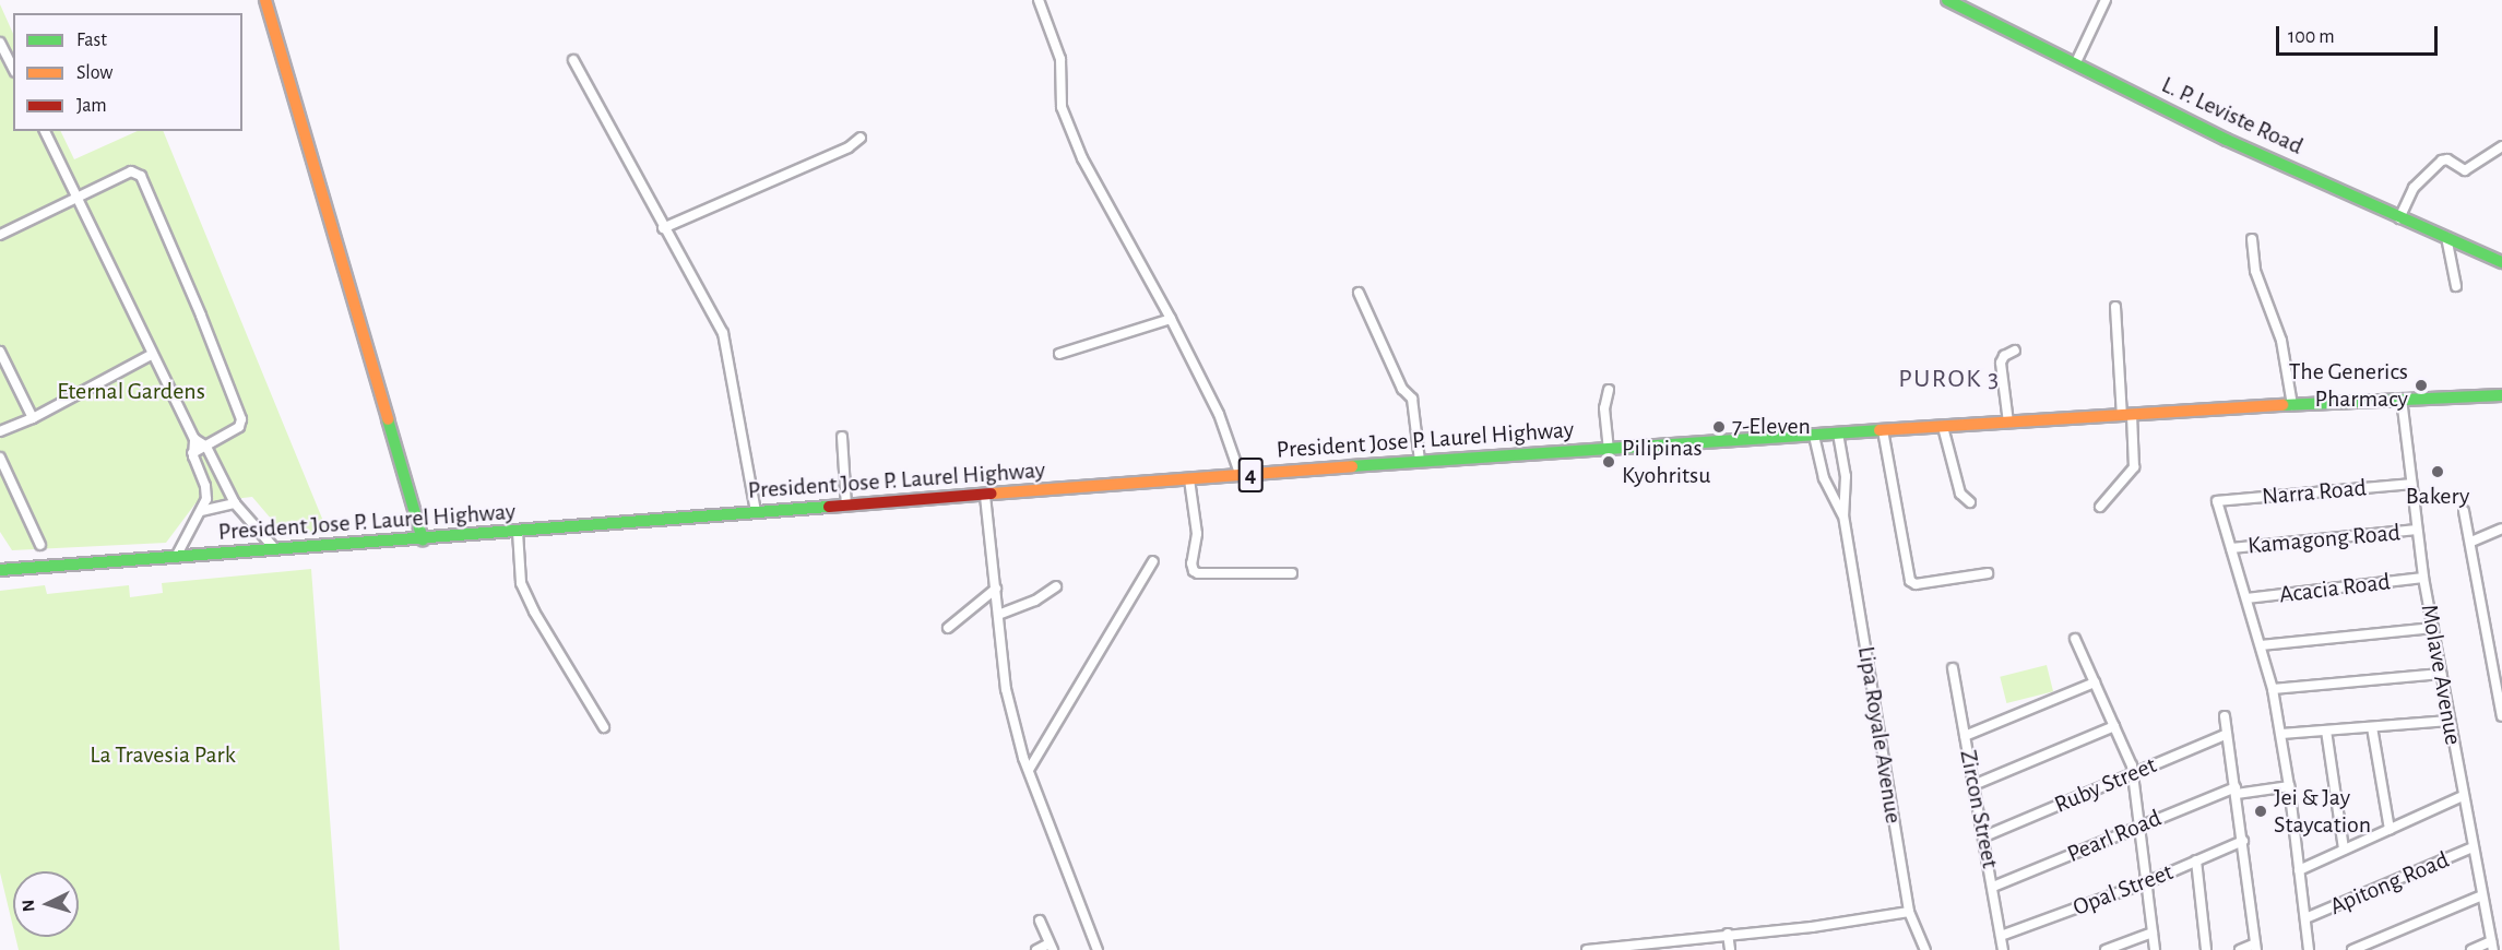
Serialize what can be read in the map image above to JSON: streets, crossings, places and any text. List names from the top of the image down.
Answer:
{
  "streets": {
    "main road": ["L. P. Leviste Road", "President Jose P. Laurel Highway", "4"],
    "street": [
      "Narra Road",
      "Kamagong Road",
      "Acacia Road",
      "Molave Avenue",
      "Lipa Royale Avenue",
      "Ruby Street",
      "Zircon Street",
      "Pearl Road",
      "Apitong Road",
      "Opal Street"
    ]
  },
  "crossings": [
    ["President Jose P. Laurel Highway", "Molave Avenue"],
    ["President Jose P. Laurel Highway", "Lipa Royale Avenue"],
    ["Narra Road", "Kamagong Road"],
    ["Narra Road", "Molave Avenue"],
    ["Kamagong Road", "Molave Avenue"],
    ["Acacia Road", "Molave Avenue"],
    ["Molave Avenue", "Apitong Road"],
    ["Ruby Street", "Zircon Street"],
    ["Zircon Street", "Pearl Road"],
    ["Zircon Street", "Opal Street"]
  ],
  "districts": ["PUROK 3"],
  "parks": ["Eternal Gardens", "La Travesia Park"],
  "places": [
    "The Generics Pharmacy",
    "7-Eleven",
    "Pilipinas Kyohritsu",
    "Bakery",
    "Jei & Jay Staycation"
  ],
  "legend": ["Fast", "Slow", "Jam"],
  "scale_bar": "100 m",
  "north": "left"
}
